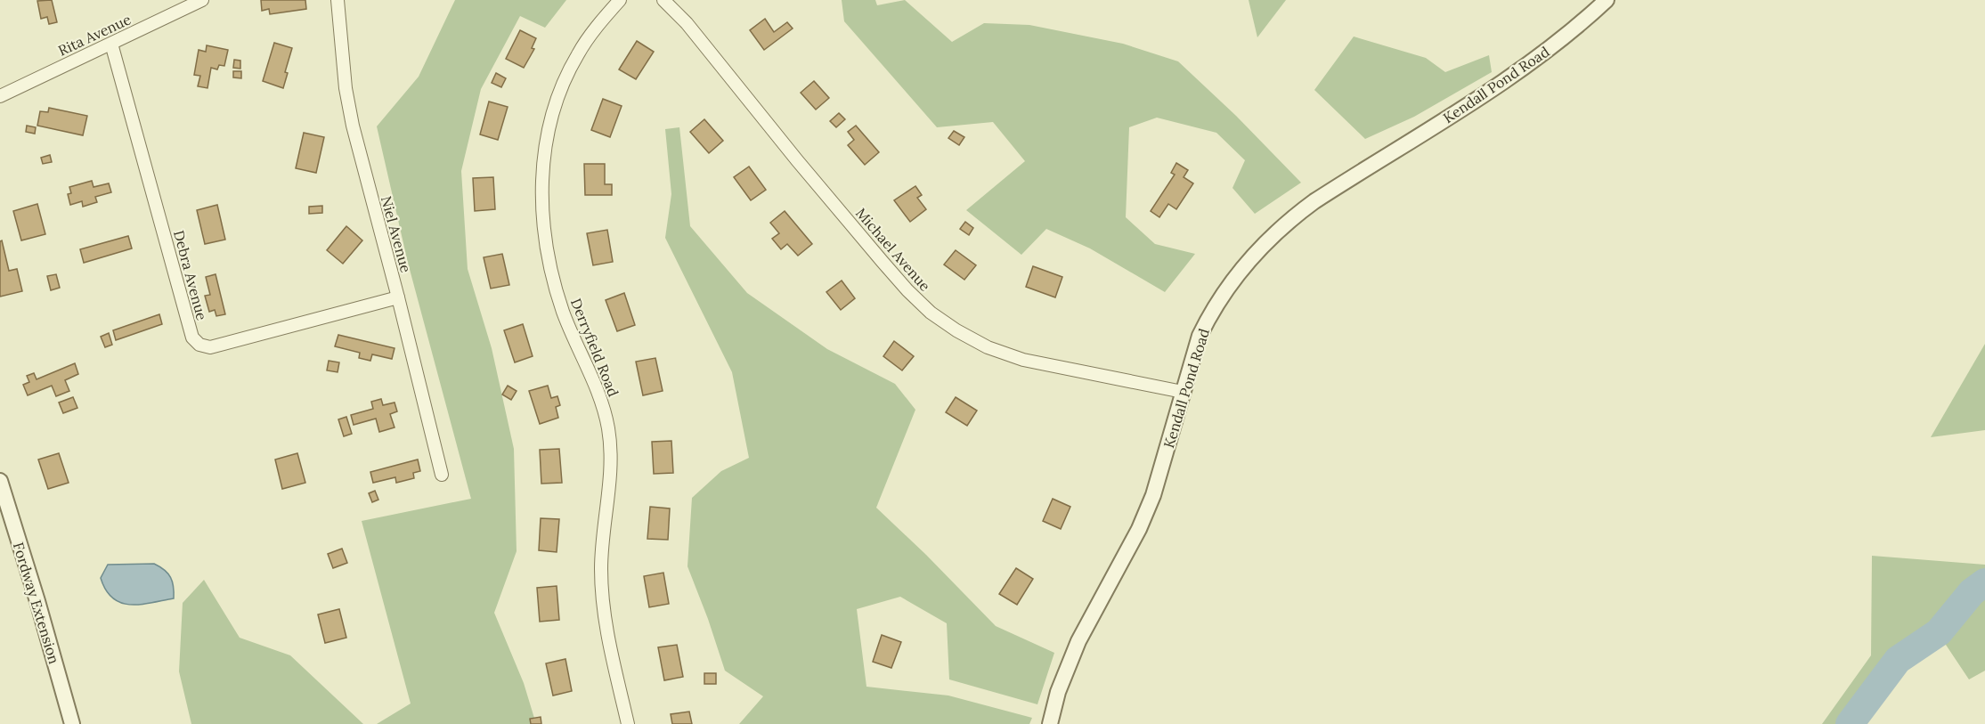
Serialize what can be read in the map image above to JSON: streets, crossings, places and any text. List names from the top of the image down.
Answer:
{
  "streets": {
    "street": [
      "Rita Avenue",
      "Kendall Pond Road",
      "Niel Avenue",
      "Michael Avenue",
      "Debra Avenue",
      "Derryfield Road",
      "Fordway Extension"
    ]
  },
  "crossings": [
    ["Rita Avenue", "Debra Avenue"],
    ["Kendall Pond Road", "Michael Avenue"],
    ["Niel Avenue", "Debra Avenue"]
  ]
}
